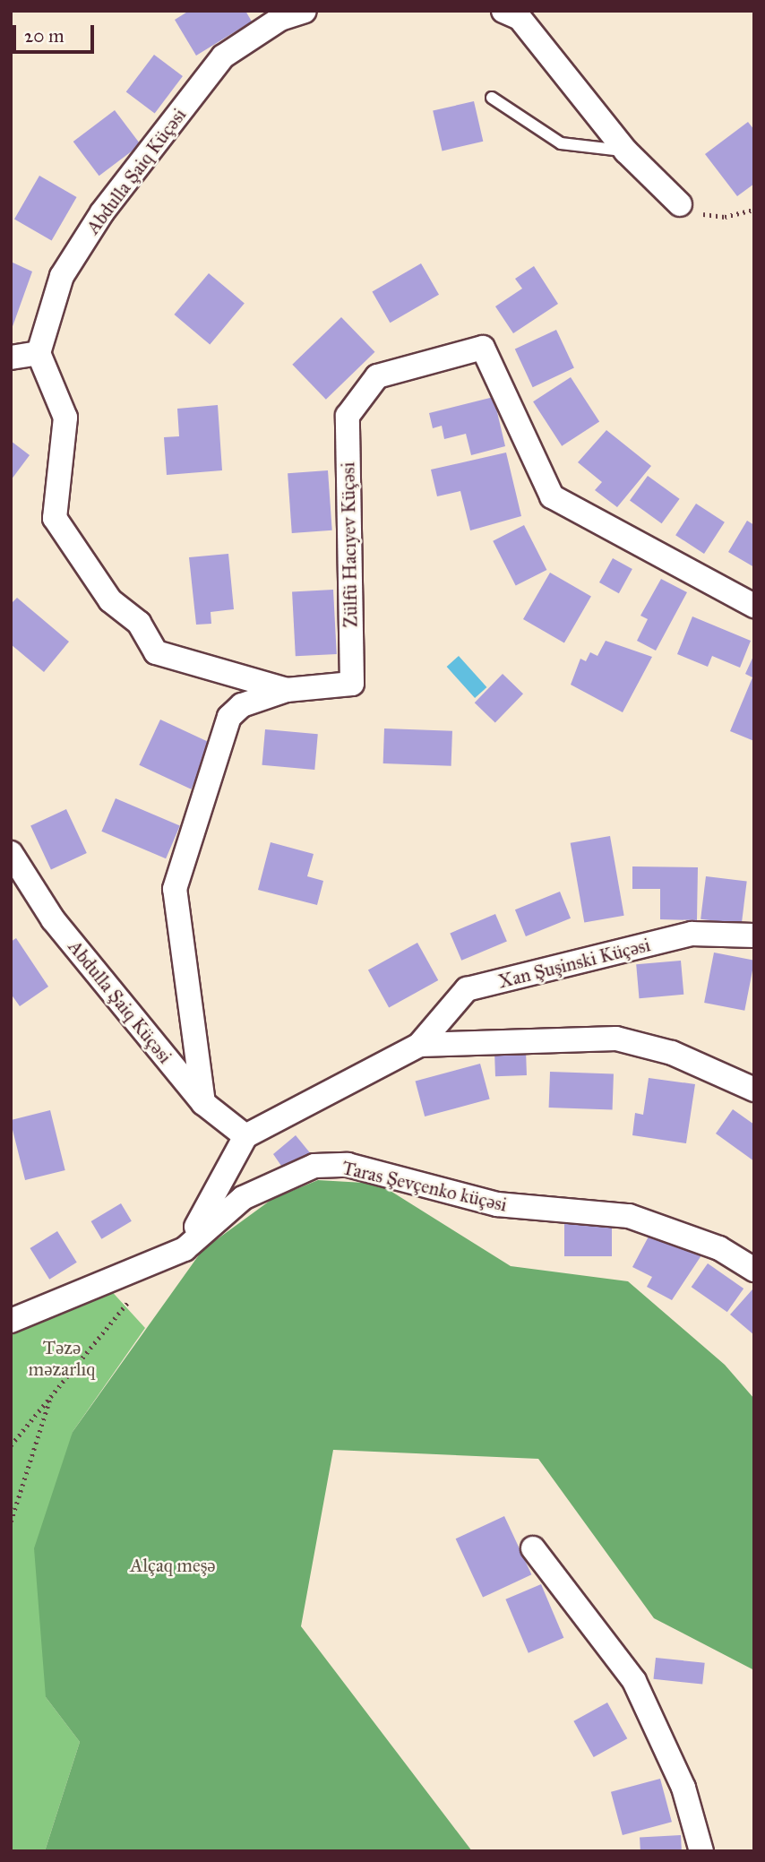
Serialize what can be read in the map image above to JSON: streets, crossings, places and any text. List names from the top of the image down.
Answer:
{
  "streets": {
    "street": [
      "Abdulla Şaiq Küçəsi",
      "Zülfü Hacıyev Küçəsi",
      "Xan Şuşinski Küçəsi",
      "Taras Şevçenko küçəsi"
    ]
  },
  "crossings": [
    ["Abdulla Şaiq Küçəsi", "Zülfü Hacıyev Küçəsi"],
    ["Abdulla Şaiq Küçəsi", "Xan Şuşinski Küçəsi"]
  ],
  "parks": ["Təzə məzarlıq", "Alçaq meşə"],
  "scale_bar": "20 m"
}
